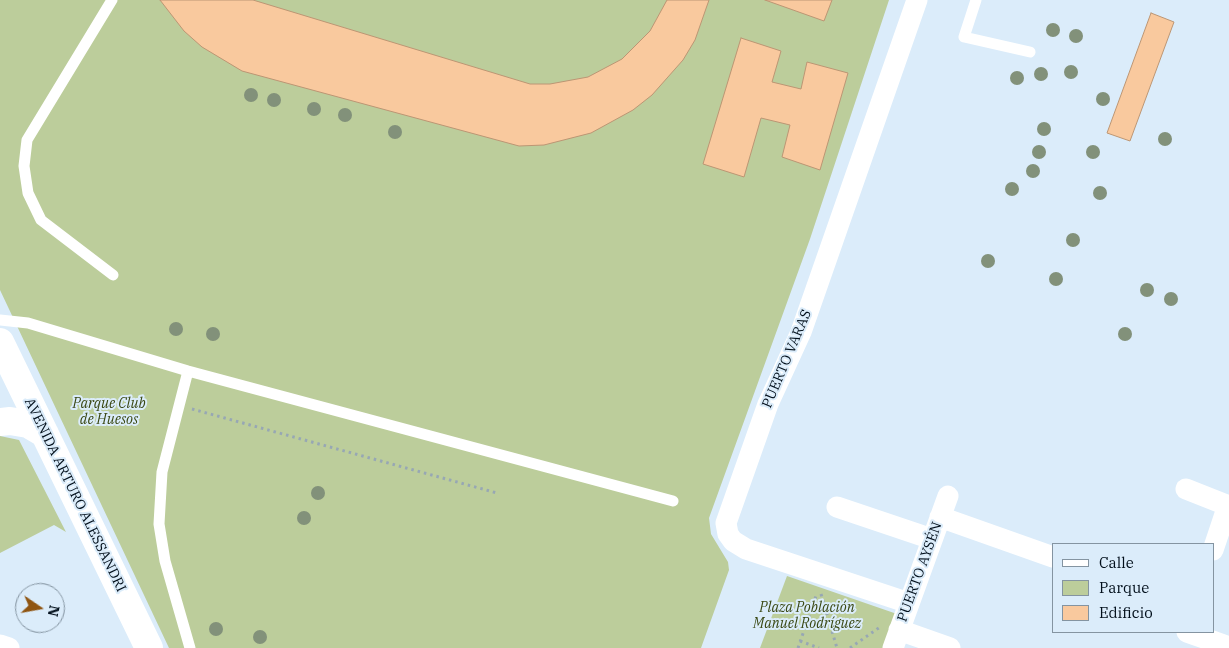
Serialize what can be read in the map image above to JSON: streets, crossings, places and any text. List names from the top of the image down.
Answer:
{
  "streets": {
    "main road": ["AVENIDA ARTURO ALESSANDRI"],
    "street": ["PUERTO VARAS", "PUERTO AYSÉN"]
  },
  "crossings": [
    ["PUERTO VARAS", "PUERTO AYSÉN"]
  ],
  "parks": ["Parque Club de Huesos", "Plaza Población Manuel Rodríguez"],
  "legend": ["Calle", "Parque", "Edificio"],
  "north": "right"
}
